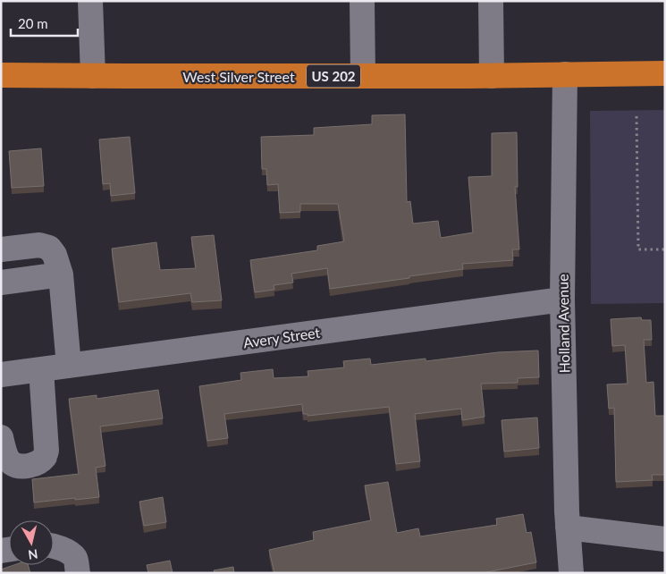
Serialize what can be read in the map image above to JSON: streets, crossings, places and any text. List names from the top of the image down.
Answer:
{
  "streets": {
    "highway": ["West Silver Street", "US 202"],
    "street": ["Holland Avenue", "Avery Street"]
  },
  "crossings": [
    ["West Silver Street", "Holland Avenue"],
    ["Holland Avenue", "Avery Street"]
  ],
  "scale_bar": "20 m",
  "north": "bottom"
}
